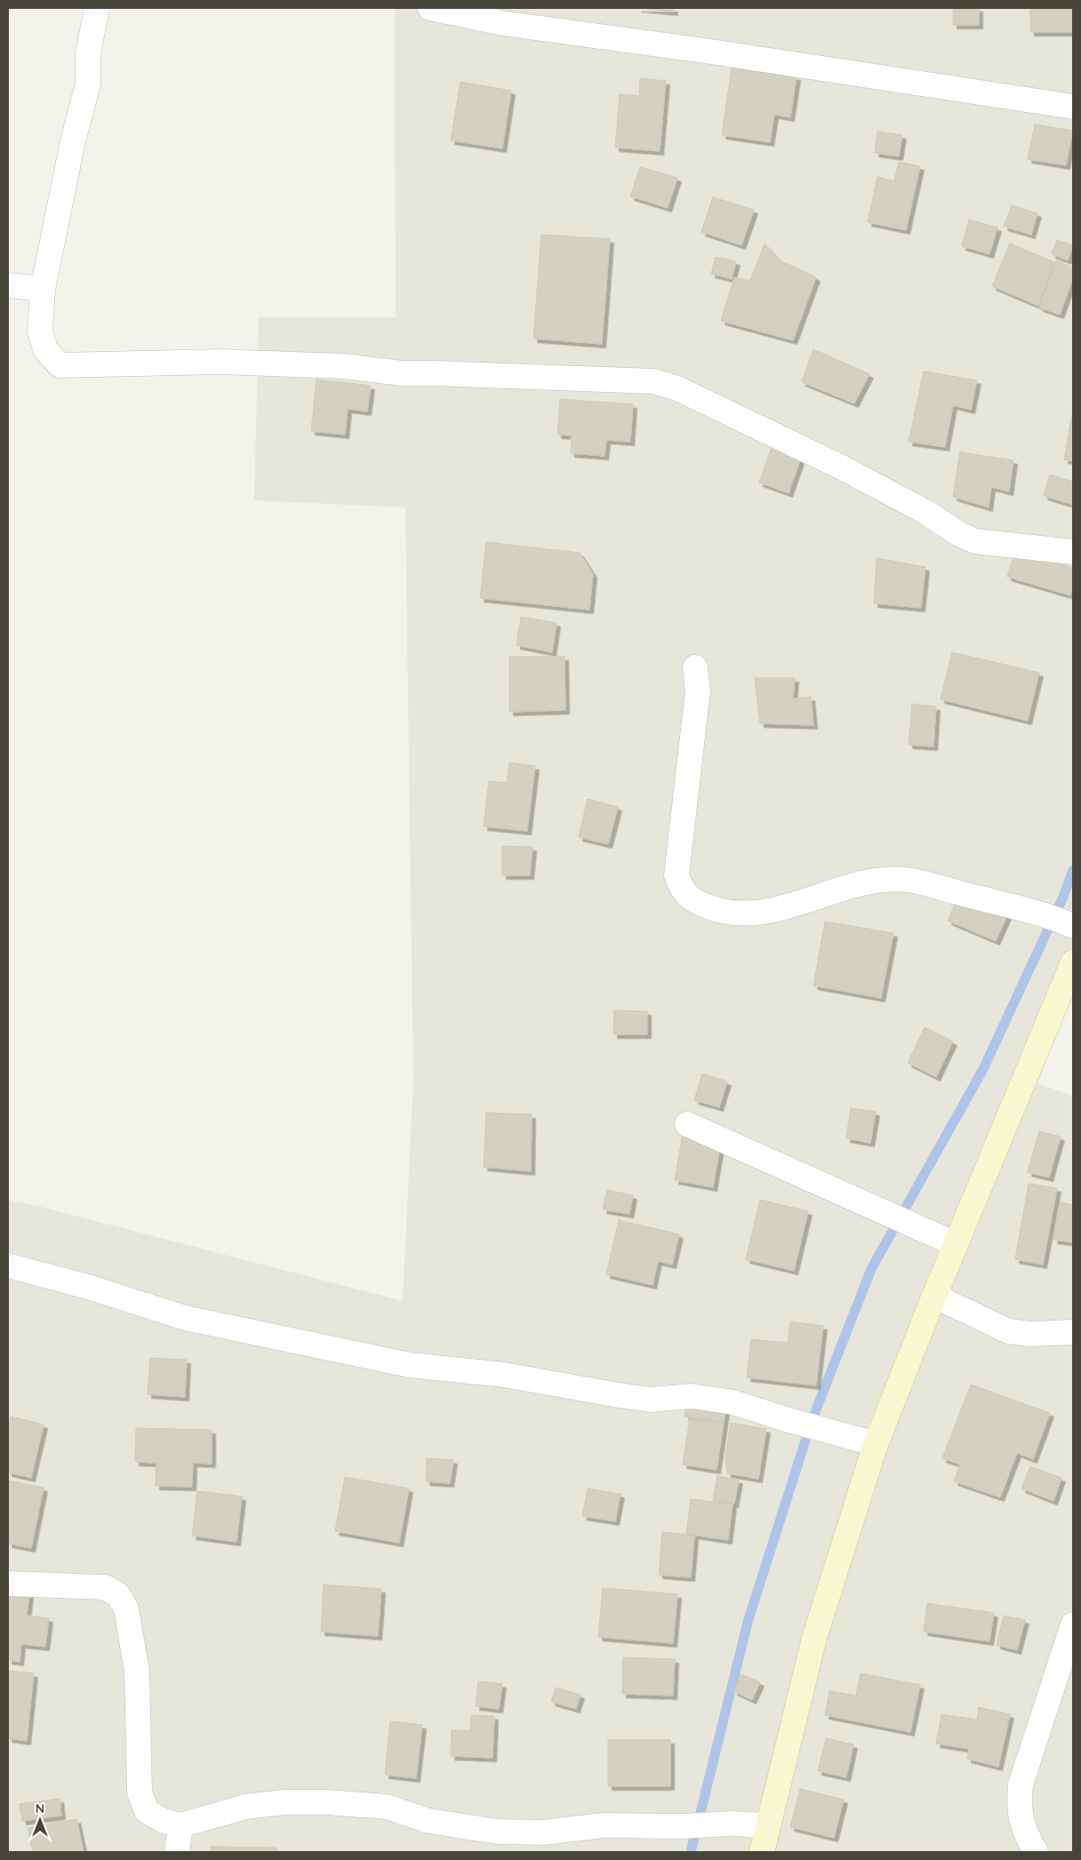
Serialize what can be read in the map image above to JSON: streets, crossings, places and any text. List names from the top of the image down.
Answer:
{
  "north": "top"
}
